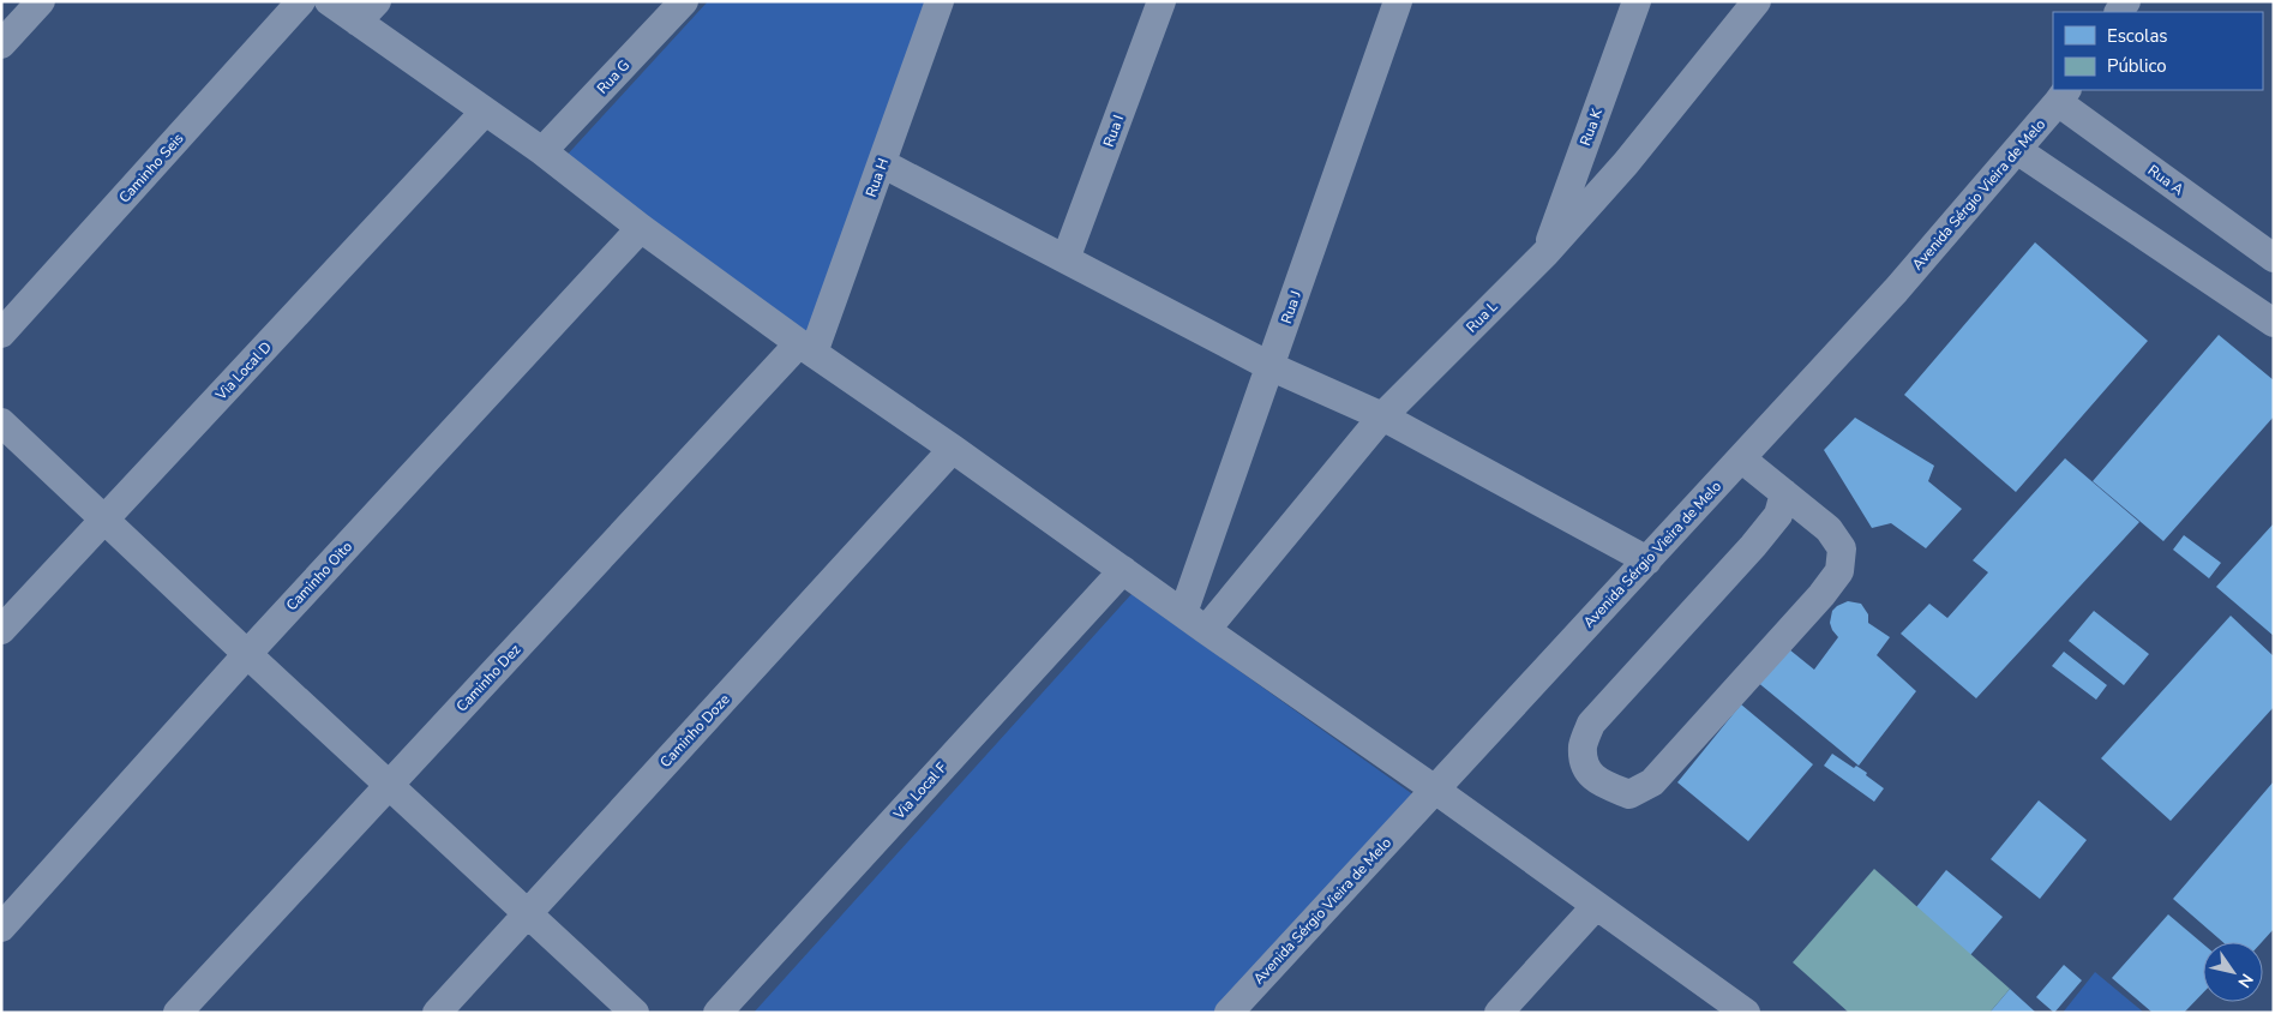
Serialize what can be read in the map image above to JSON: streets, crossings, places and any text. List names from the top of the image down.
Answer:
{
  "streets": {
    "street": [
      "Rua G",
      "Rua K",
      "Rua I",
      "Caminho Seis",
      "Rua H",
      "Rua A",
      "Avenida Sérgio Vieira de Melo",
      "Rua J",
      "Rua L",
      "Via Local D",
      "Caminho Oito",
      "Caminho Dez",
      "Caminho Doze",
      "Via Local F"
    ]
  },
  "crossings": [
    ["Rua K", "Rua L"],
    ["Rua H", "Caminho Dez"],
    ["Rua A", "Avenida Sérgio Vieira de Melo"]
  ],
  "legend": ["Escolas", "Público"],
  "north": "bottom right"
}
